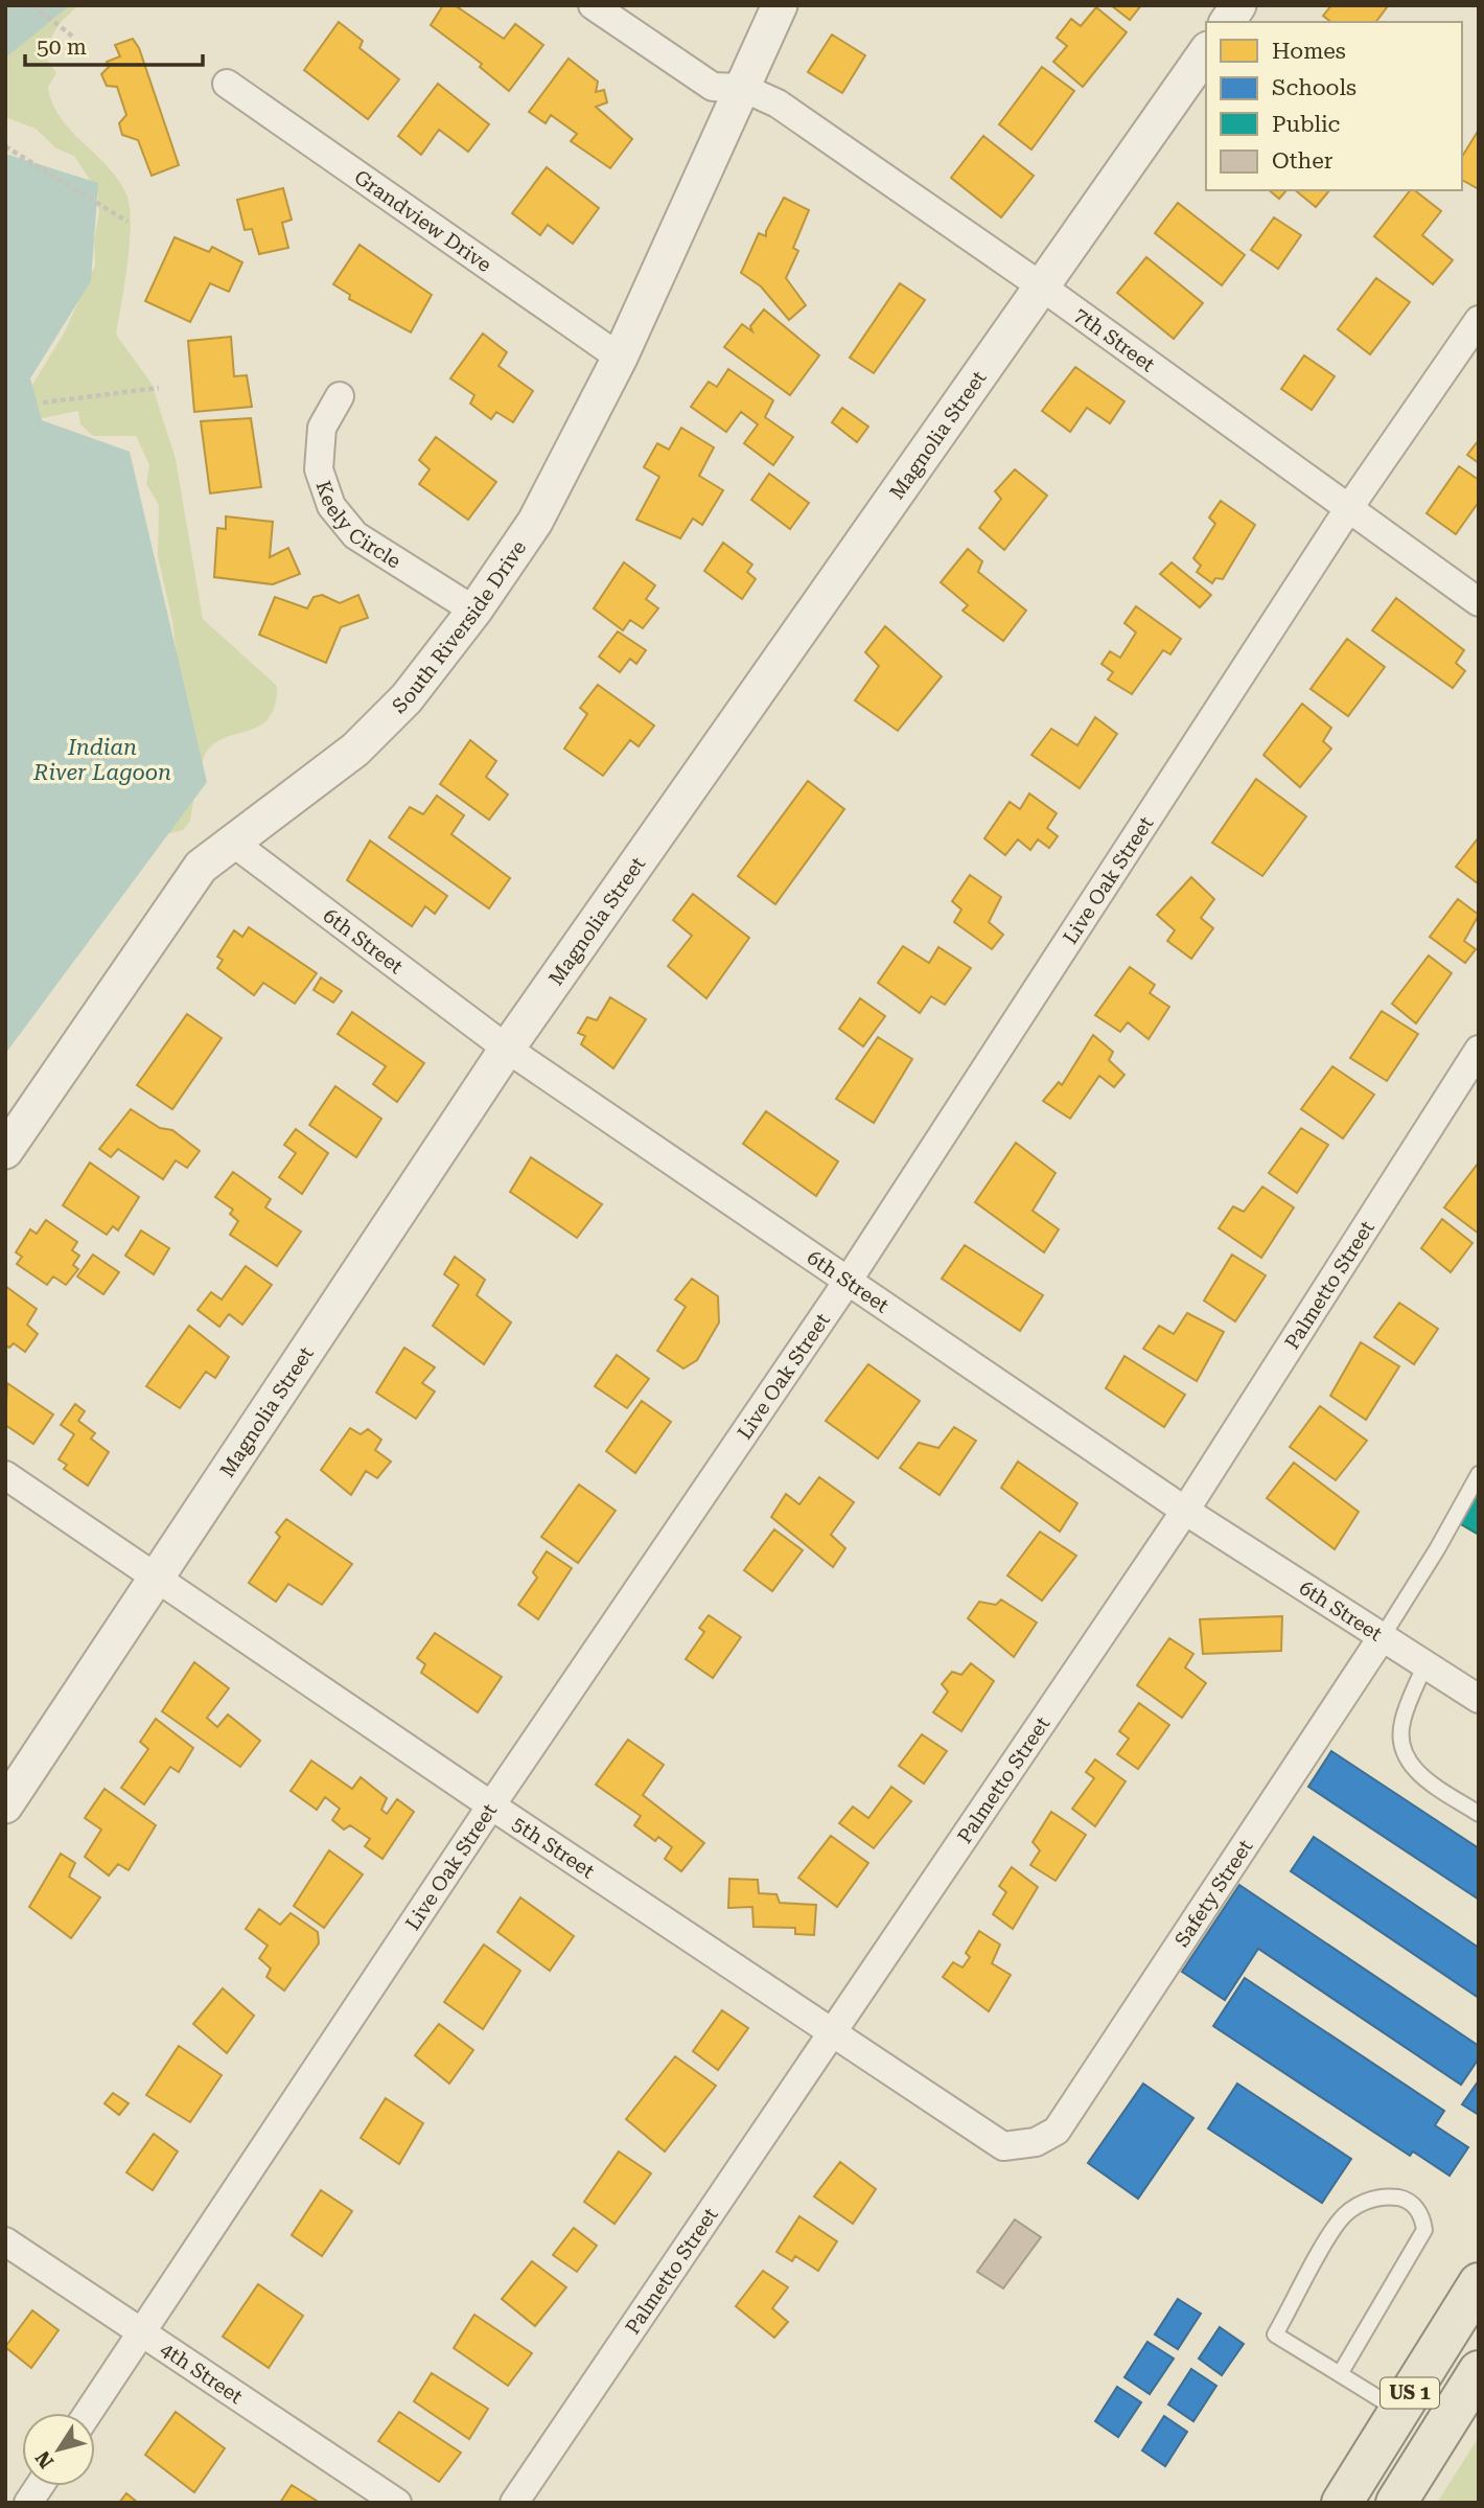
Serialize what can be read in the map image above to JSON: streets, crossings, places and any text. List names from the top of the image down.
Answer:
{
  "streets": {
    "main road": ["US 1"],
    "street": [
      "Grandview Drive",
      "7th Street",
      "Magnolia Street",
      "Keely Circle",
      "South Riverside Drive",
      "Live Oak Street",
      "6th Street",
      "Palmetto Street",
      "5th Street",
      "Safety Street",
      "4th Street"
    ]
  },
  "crossings": [
    ["Grandview Drive", "South Riverside Drive"],
    ["7th Street", "Magnolia Street"],
    ["7th Street", "South Riverside Drive"],
    ["7th Street", "Live Oak Street"],
    ["Magnolia Street", "6th Street"],
    ["Magnolia Street", "5th Street"],
    ["Keely Circle", "South Riverside Drive"],
    ["South Riverside Drive", "6th Street"],
    ["Live Oak Street", "6th Street"],
    ["Live Oak Street", "5th Street"],
    ["Live Oak Street", "4th Street"],
    ["6th Street", "Palmetto Street"],
    ["6th Street", "Safety Street"],
    ["Palmetto Street", "5th Street"],
    ["5th Street", "Safety Street"]
  ],
  "water": ["Indian River Lagoon"],
  "legend": [
    "Homes",
    "Schools",
    "Public",
    "Other"
  ],
  "scale_bar": "50 m",
  "north": "bottom left"
}
